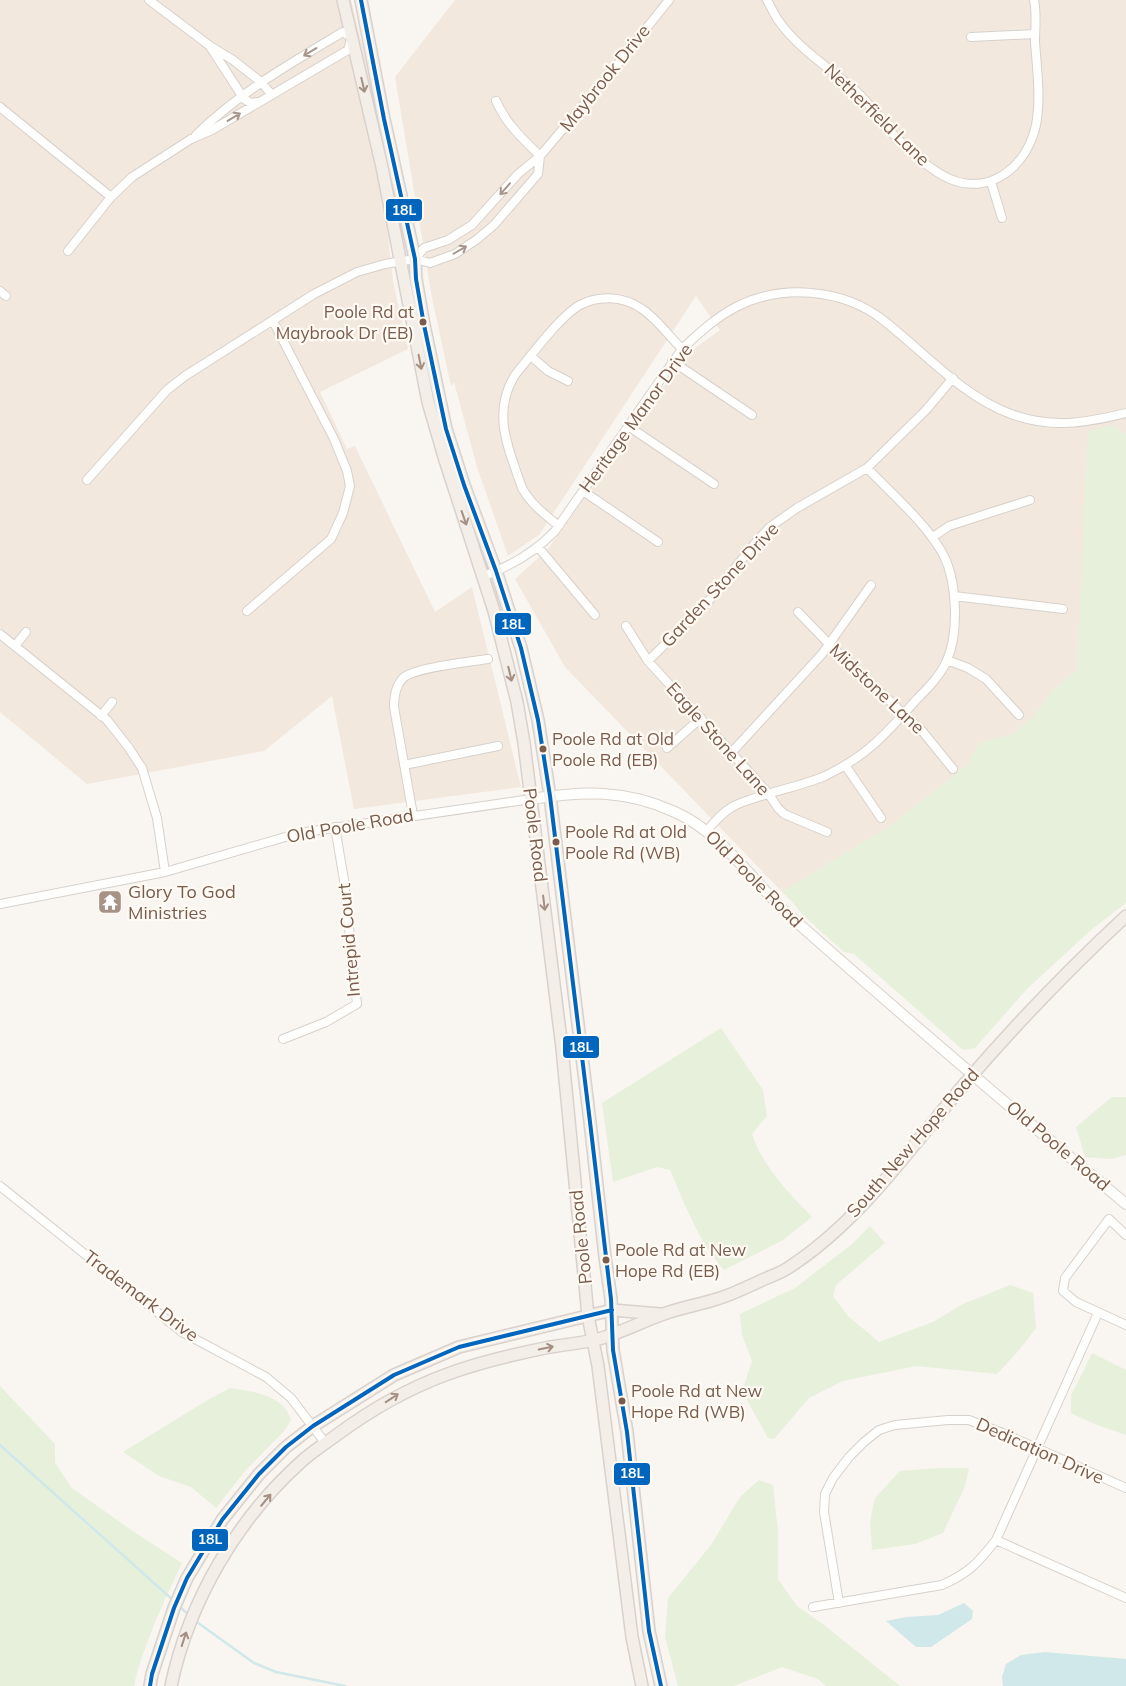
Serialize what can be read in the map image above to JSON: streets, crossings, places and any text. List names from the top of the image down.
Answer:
{
  "streets": {
    "main road": ["Poole Road", "South New Hope Road"],
    "street": [
      "Maybrook Drive",
      "Netherfield Lane",
      "Heritage Manor Drive",
      "Garden Stone Drive",
      "Midstone Lane",
      "Eagle Stone Lane",
      "Old Poole Road",
      "Intrepid Court",
      "Trademark Drive",
      "Dedication Drive"
    ]
  },
  "crossings": [
    ["Maybrook Drive", "Poole Road"],
    ["Heritage Manor Drive", "Garden Stone Drive"],
    ["Heritage Manor Drive", "Poole Road"],
    ["Garden Stone Drive", "Eagle Stone Lane"],
    ["Old Poole Road", "Poole Road"],
    ["Old Poole Road", "Intrepid Court"],
    ["Old Poole Road", "South New Hope Road"],
    ["Poole Road", "South New Hope Road"],
    ["South New Hope Road", "Trademark Drive"]
  ],
  "places": {
    "other": [
      "Poole Rd at Maybrook Dr (EB)",
      "Poole Rd at Old Poole Rd (EB)",
      "Poole Rd at Old Poole Rd (WB)",
      "Poole Rd at New Hope Rd (EB)",
      "Poole Rd at New Hope Rd (WB)"
    ],
    "temple": ["Glory To God Ministries"]
  },
  "lines": ["transit line 18L"]
}
